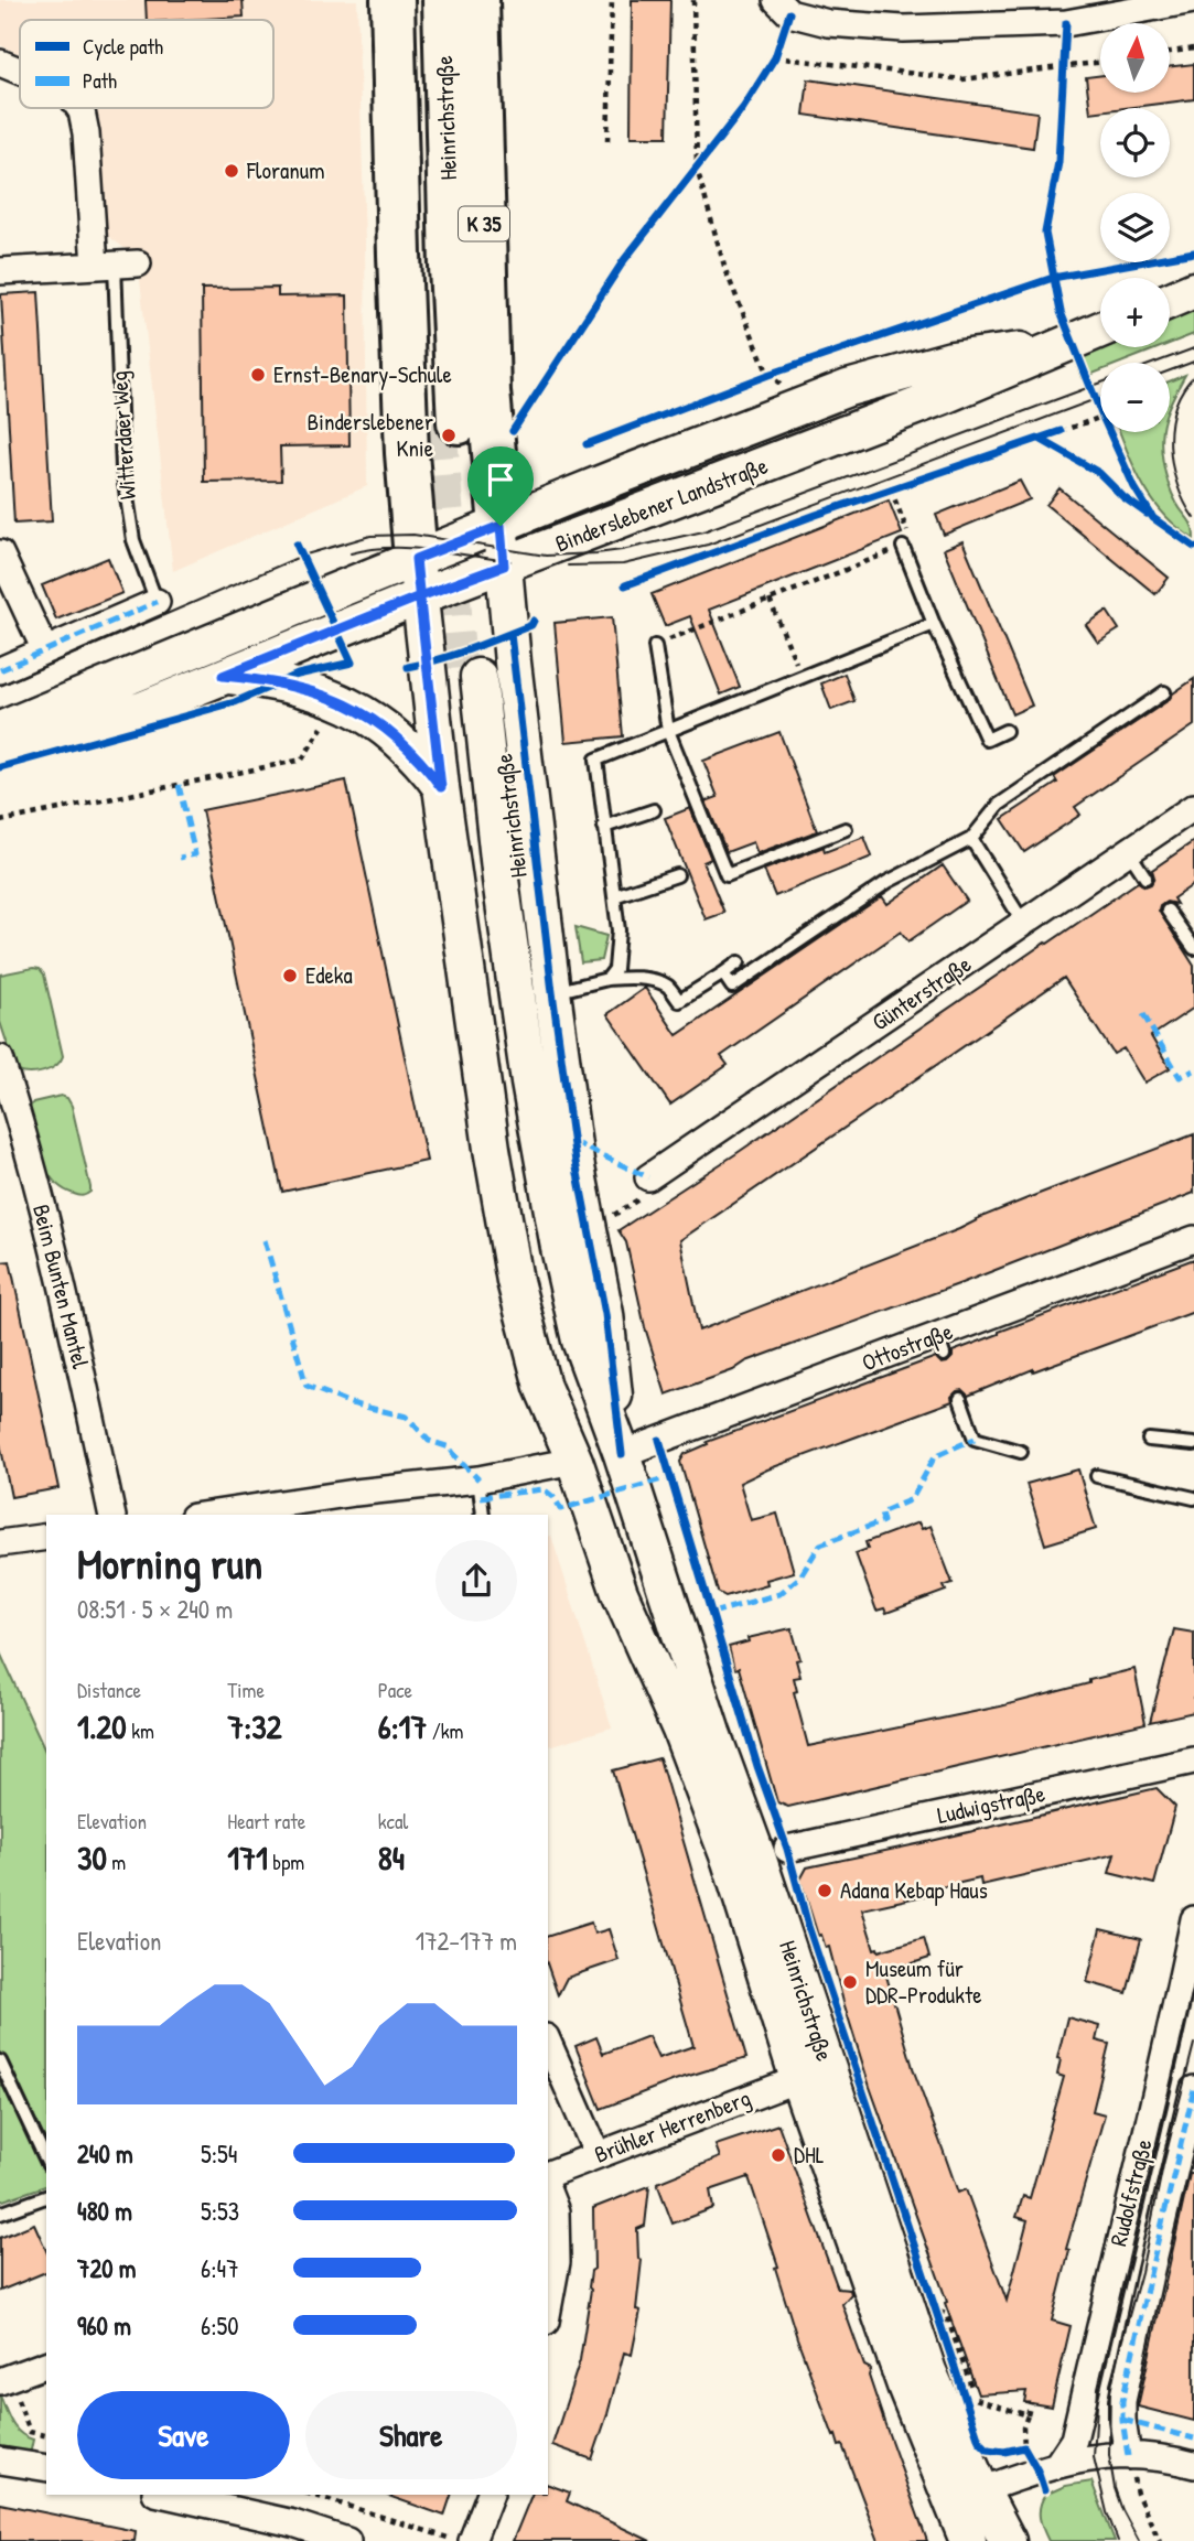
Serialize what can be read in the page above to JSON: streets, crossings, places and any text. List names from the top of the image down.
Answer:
{
  "streets": {
    "highway": ["Heinrichstraße", "K 35"],
    "main road": ["Binderslebener Landstraße"],
    "street": [
      "Witterdaer Weg",
      "Günterstraße",
      "Beim Bunten Mantel",
      "Ottostraße",
      "Ludwigstraße",
      "Brühler Herrenberg",
      "Rudolfstraße"
    ]
  },
  "crossings": [
    ["Heinrichstraße", "K 35"],
    ["Heinrichstraße", "Binderslebener Landstraße"],
    ["Heinrichstraße", "Ottostraße"],
    ["Heinrichstraße", "Brühler Herrenberg"],
    ["K 35", "Binderslebener Landstraße"]
  ],
  "places": [
    "Floranum",
    "Ernst-Benary-Schule",
    "Binderslebener Knie",
    "Edeka",
    "Adana Kebap Haus",
    "Museum für DDR-Produkte",
    "DHL"
  ],
  "legend": ["Cycle path", "Path"],
  "north": "top",
  "page": {
    "map_buttons": ["+", "−"],
    "heading": ["Morning run", "08:51 · 5 × 240 m"],
    "stats": [
      ["Distance", "1.20 km"],
      ["Time", "7:32"],
      ["Pace", "6:17 /km"],
      ["Elevation", "30 m"],
      ["Heart rate", "171 bpm"],
      ["kcal", "84"]
    ],
    "chart": ["Elevation", "172–177 m"],
    "list": [
      {
        "name": "240 m",
        "note": "5:54"
      },
      {
        "name": "480 m",
        "note": "5:53"
      },
      {
        "name": "720 m",
        "note": "6:47"
      },
      {
        "name": "960 m",
        "note": "6:50"
      }
    ],
    "buttons": ["Save", "Share"]
  }
}
